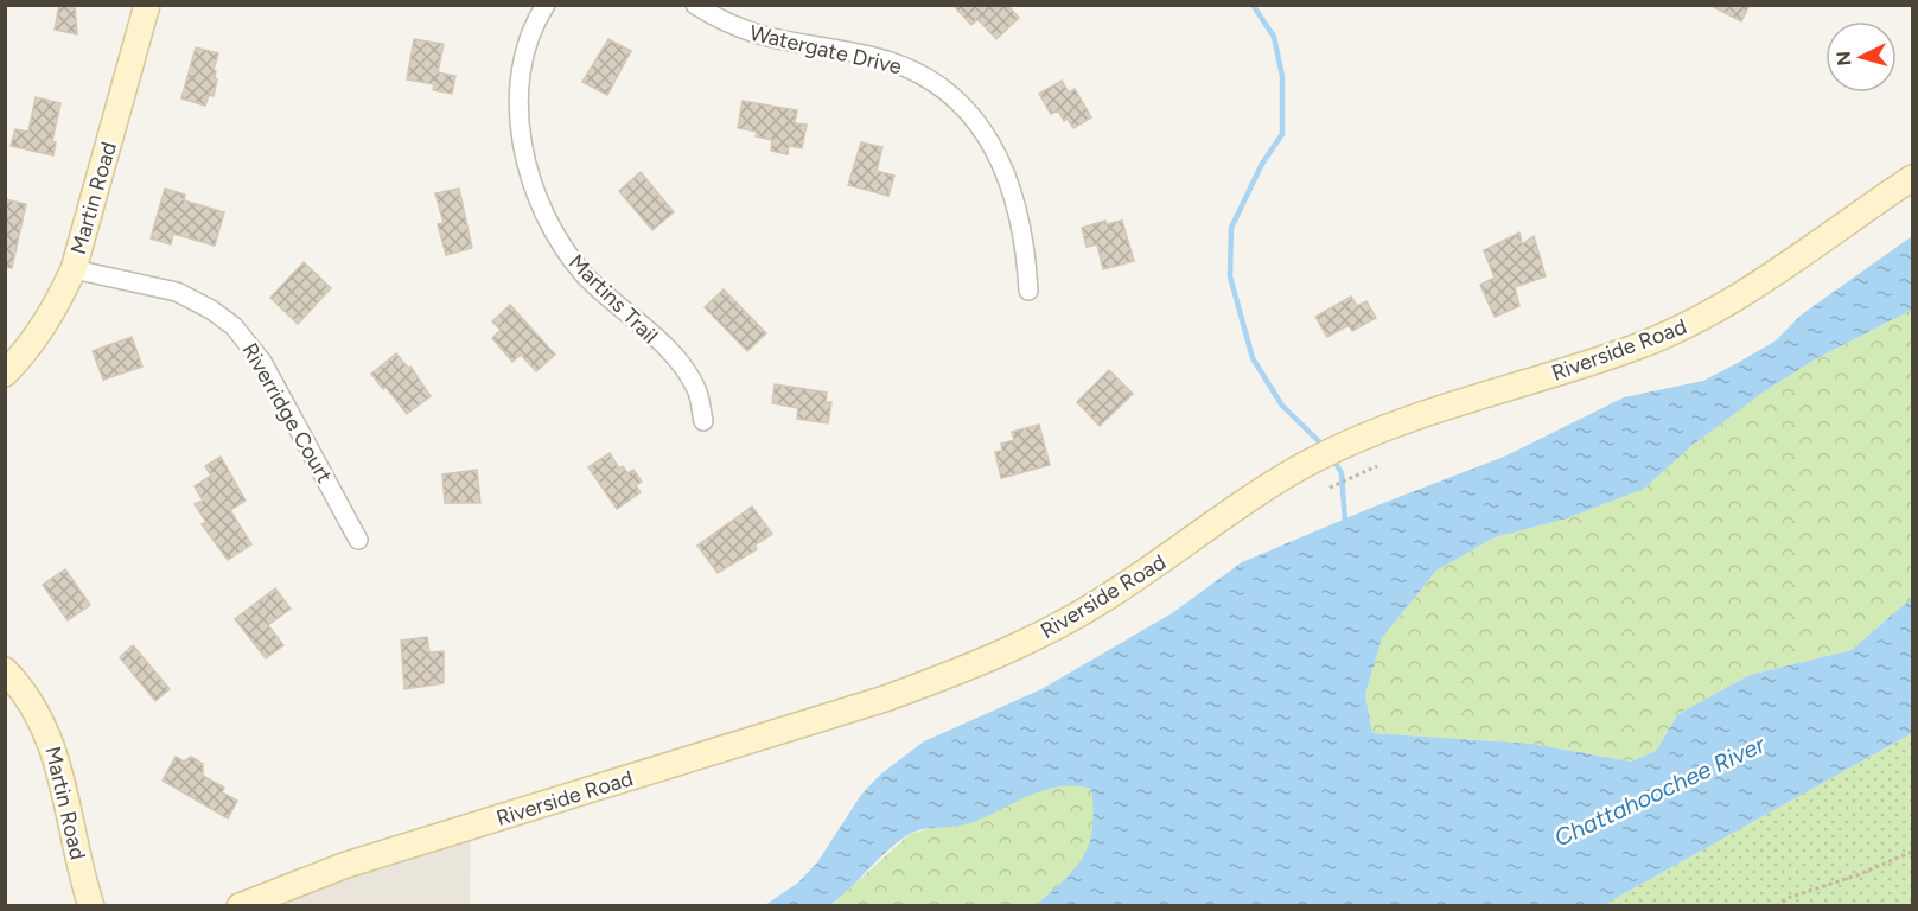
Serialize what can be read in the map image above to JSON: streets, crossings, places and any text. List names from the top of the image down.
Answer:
{
  "streets": {
    "street": [
      "Watergate Drive",
      "Martin Road",
      "Martins Trail",
      "Riverside Road",
      "Riverridge Court"
    ]
  },
  "crossings": [
    ["Martin Road", "Riverridge Court"]
  ],
  "water": ["Chattahoochee River"],
  "north": "left"
}
